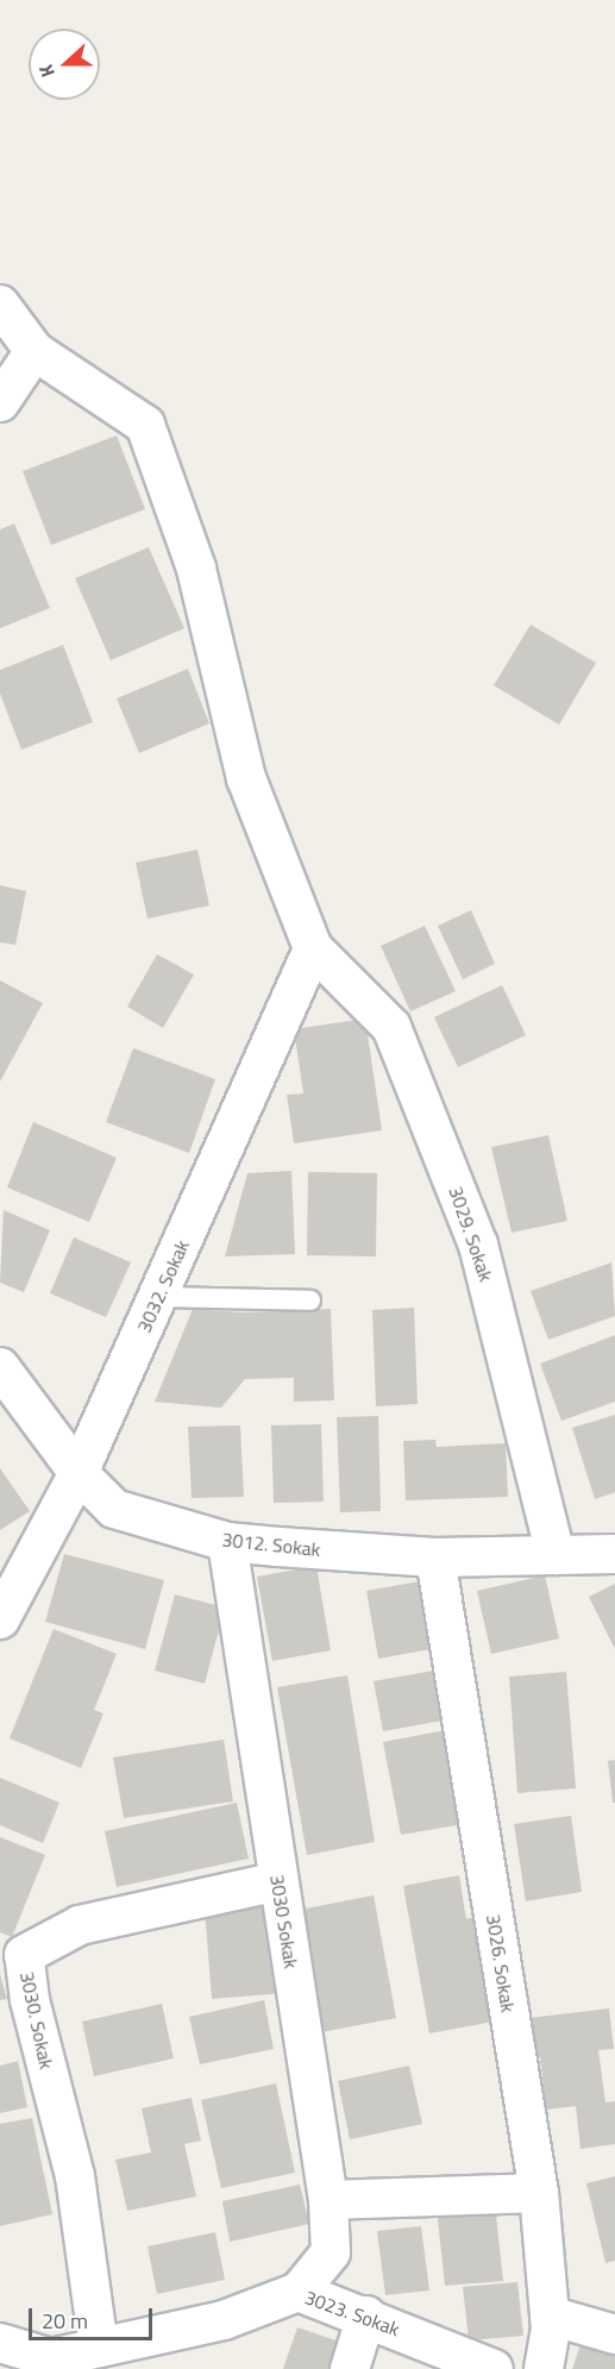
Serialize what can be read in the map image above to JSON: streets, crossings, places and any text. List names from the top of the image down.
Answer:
{
  "streets": {
    "street": [
      "3029. Sokak",
      "3032. Sokak",
      "3012. Sokak",
      "3030 Sokak",
      "3026. Sokak",
      "3030. Sokak",
      "3023. Sokak"
    ]
  },
  "crossings": [
    ["3029. Sokak", "3032. Sokak"],
    ["3029. Sokak", "3012. Sokak"],
    ["3032. Sokak", "3012. Sokak"],
    ["3012. Sokak", "3030 Sokak"],
    ["3012. Sokak", "3026. Sokak"],
    ["3030 Sokak", "3030. Sokak"],
    ["3030 Sokak", "3023. Sokak"],
    ["3030. Sokak", "3023. Sokak"]
  ],
  "scale_bar": "20 m",
  "north": "left"
}
